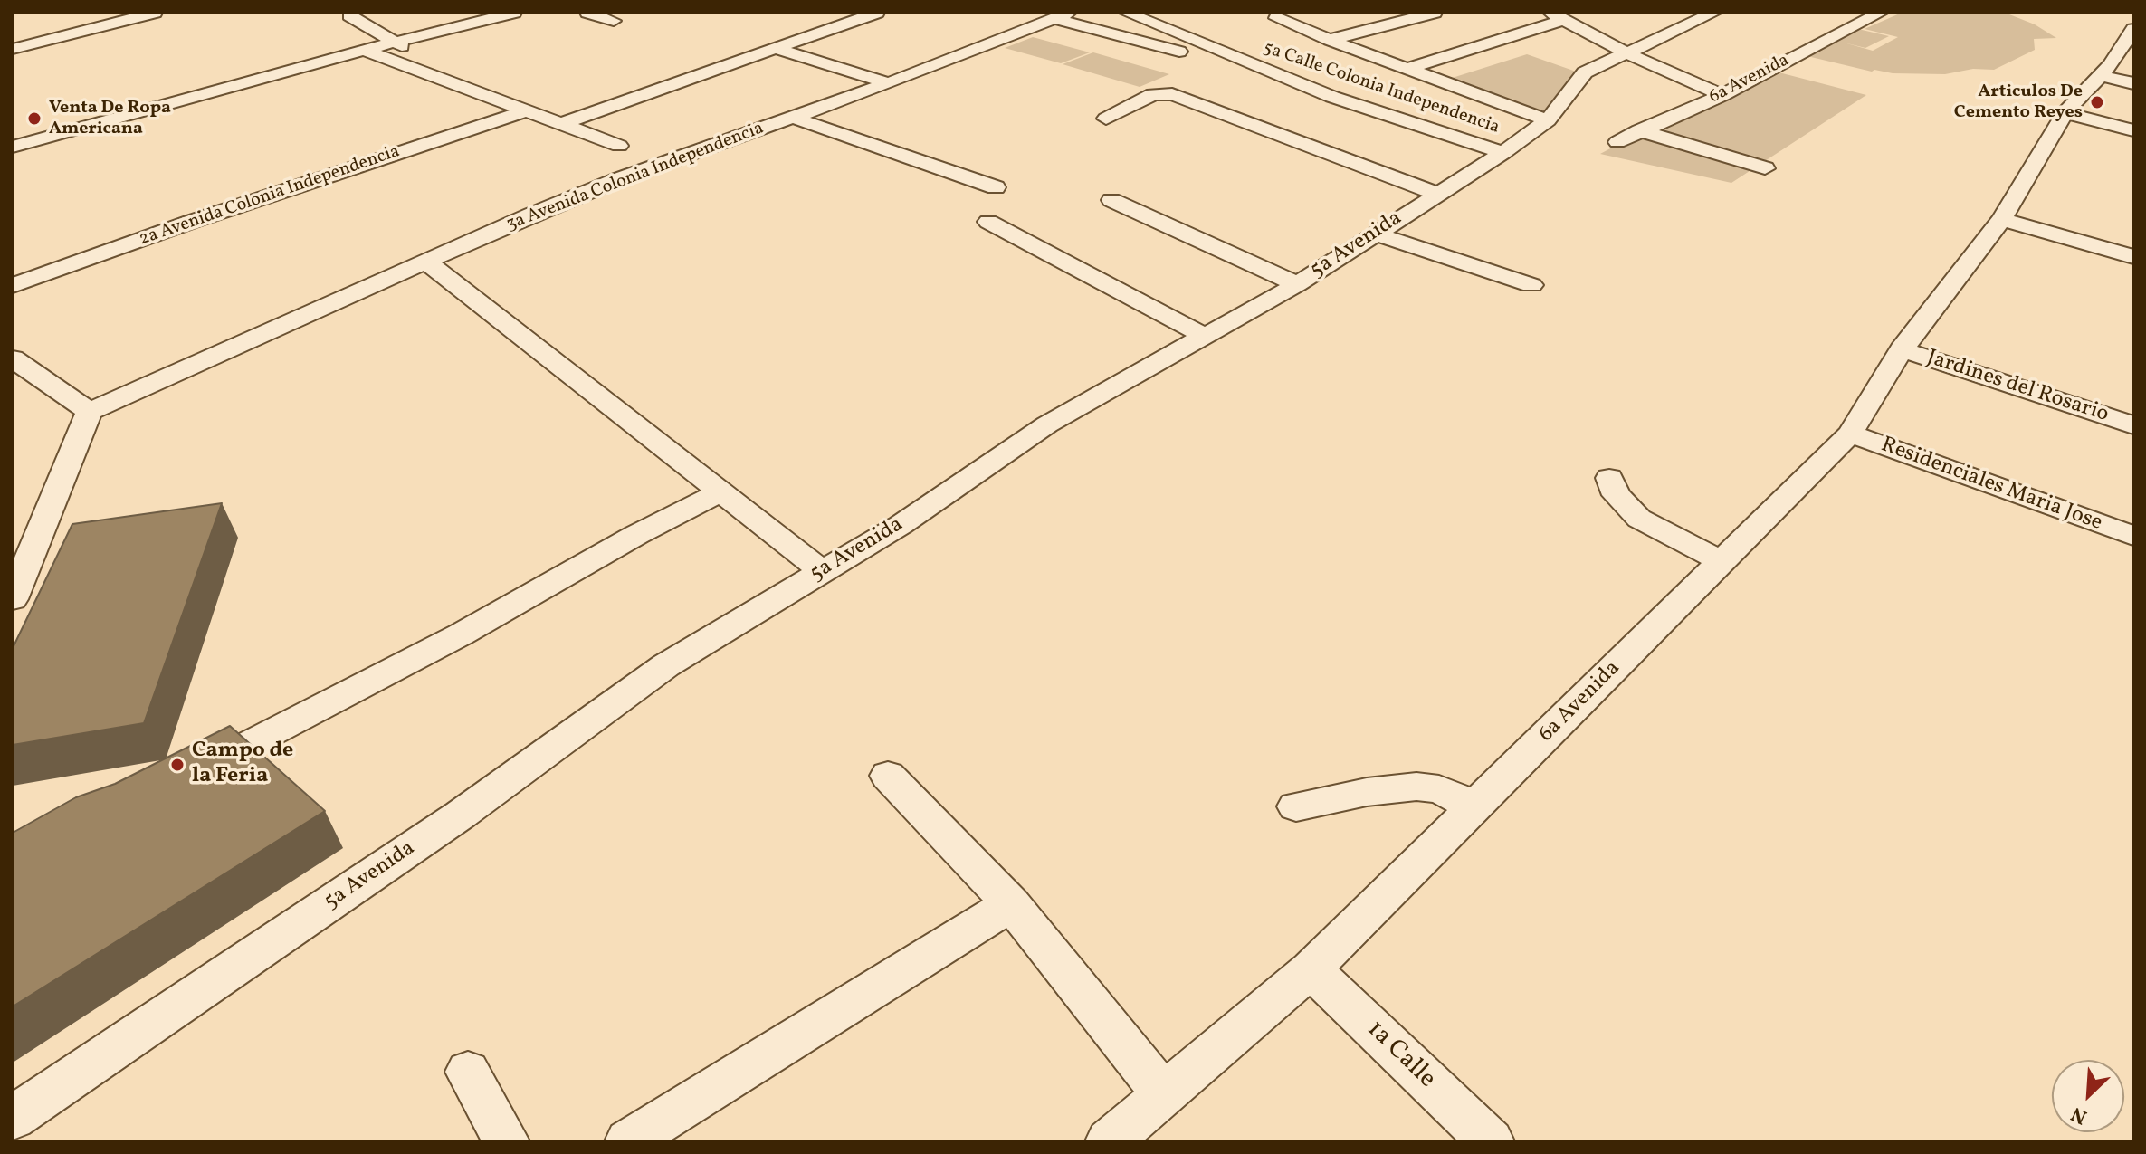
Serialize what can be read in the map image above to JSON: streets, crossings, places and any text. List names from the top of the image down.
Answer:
{
  "streets": {
    "street": [
      "6a Avenida",
      "5a Calle Colonia Independencia",
      "3a Avenida Colonia Independencia",
      "2a Avenida Colonia Independencia",
      "5a Avenida",
      "Jardines del Rosario",
      "Residenciales Maria Jose",
      "1a Calle"
    ]
  },
  "crossings": [
    ["6a Avenida", "Jardines del Rosario"],
    ["6a Avenida", "Residenciales Maria Jose"],
    ["6a Avenida", "1a Calle"],
    ["5a Calle Colonia Independencia", "5a Avenida"]
  ],
  "places": ["Articulos De Cemento Reyes", "Venta De Ropa Americana", "Campo de la Feria"],
  "north": "bottom left"
}
